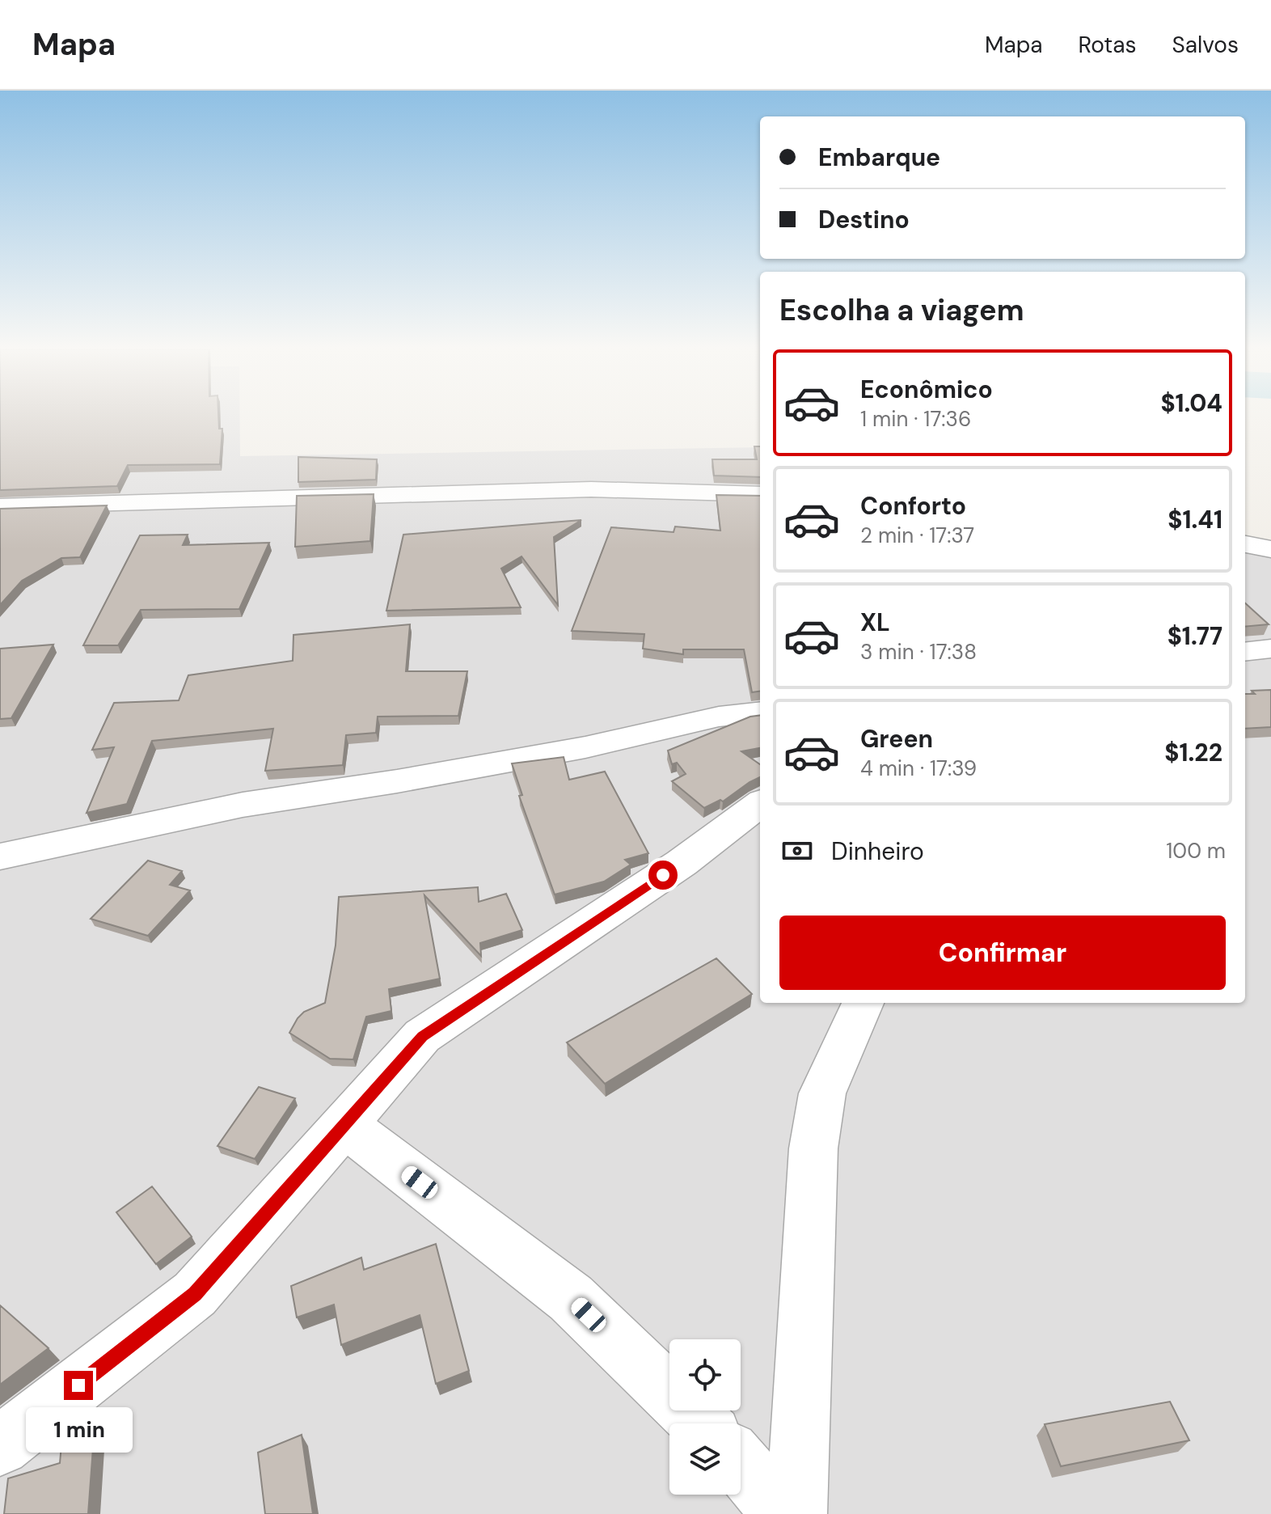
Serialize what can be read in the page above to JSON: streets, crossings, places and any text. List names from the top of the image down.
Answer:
{
  "page": {
    "header": "Mapa",
    "nav": ["Mapa", "Rotas", "Salvos"],
    "banner": ["Embarque", "Destino"],
    "heading": "Escolha a viagem",
    "list": [
      {
        "name": "Econômico",
        "note": "1 min · 17:36",
        "value": "$1.04"
      },
      {
        "name": "Conforto",
        "note": "2 min · 17:37",
        "value": "$1.41"
      },
      {
        "name": "XL",
        "note": "3 min · 17:38",
        "value": "$1.77"
      },
      {
        "name": "Green",
        "note": "4 min · 17:39",
        "value": "$1.22"
      }
    ],
    "pay": ["Dinheiro", "100 m"],
    "buttons": "Confirmar",
    "bubble": "1 min"
  }
}
